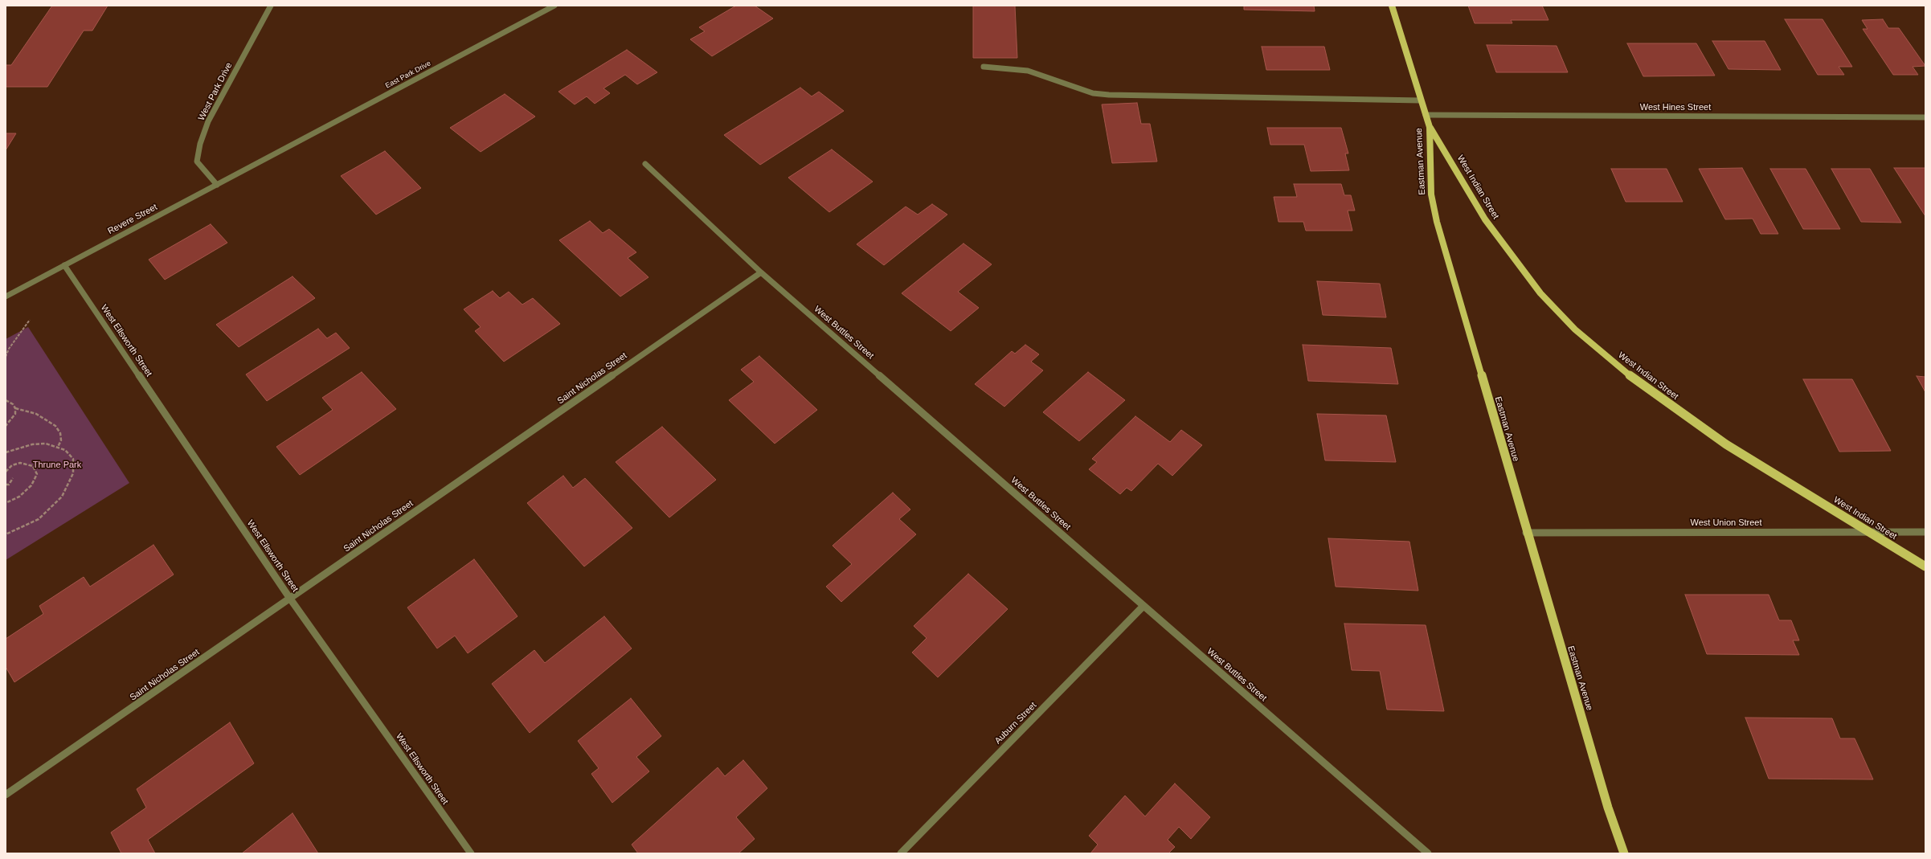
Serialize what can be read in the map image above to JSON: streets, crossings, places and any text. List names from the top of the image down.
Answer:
{
  "streets": {
    "main road": ["Eastman Avenue", "West Indian Street"],
    "street": [
      "East Park Drive",
      "West Park Drive",
      "West Hines Street",
      "Revere Street",
      "West Buttles Street",
      "West Ellsworth Street",
      "Saint Nicholas Street",
      "West Union Street",
      "Auburn Street"
    ]
  },
  "crossings": [
    ["East Park Drive", "Revere Street"],
    ["West Park Drive", "Revere Street"],
    ["West Hines Street", "Eastman Avenue"],
    ["Eastman Avenue", "West Indian Street"],
    ["Eastman Avenue", "West Union Street"],
    ["West Indian Street", "West Union Street"],
    ["Revere Street", "West Ellsworth Street"],
    ["West Buttles Street", "Saint Nicholas Street"],
    ["West Buttles Street", "Auburn Street"],
    ["West Ellsworth Street", "Saint Nicholas Street"]
  ],
  "parks": ["Thrune Park"]
}
